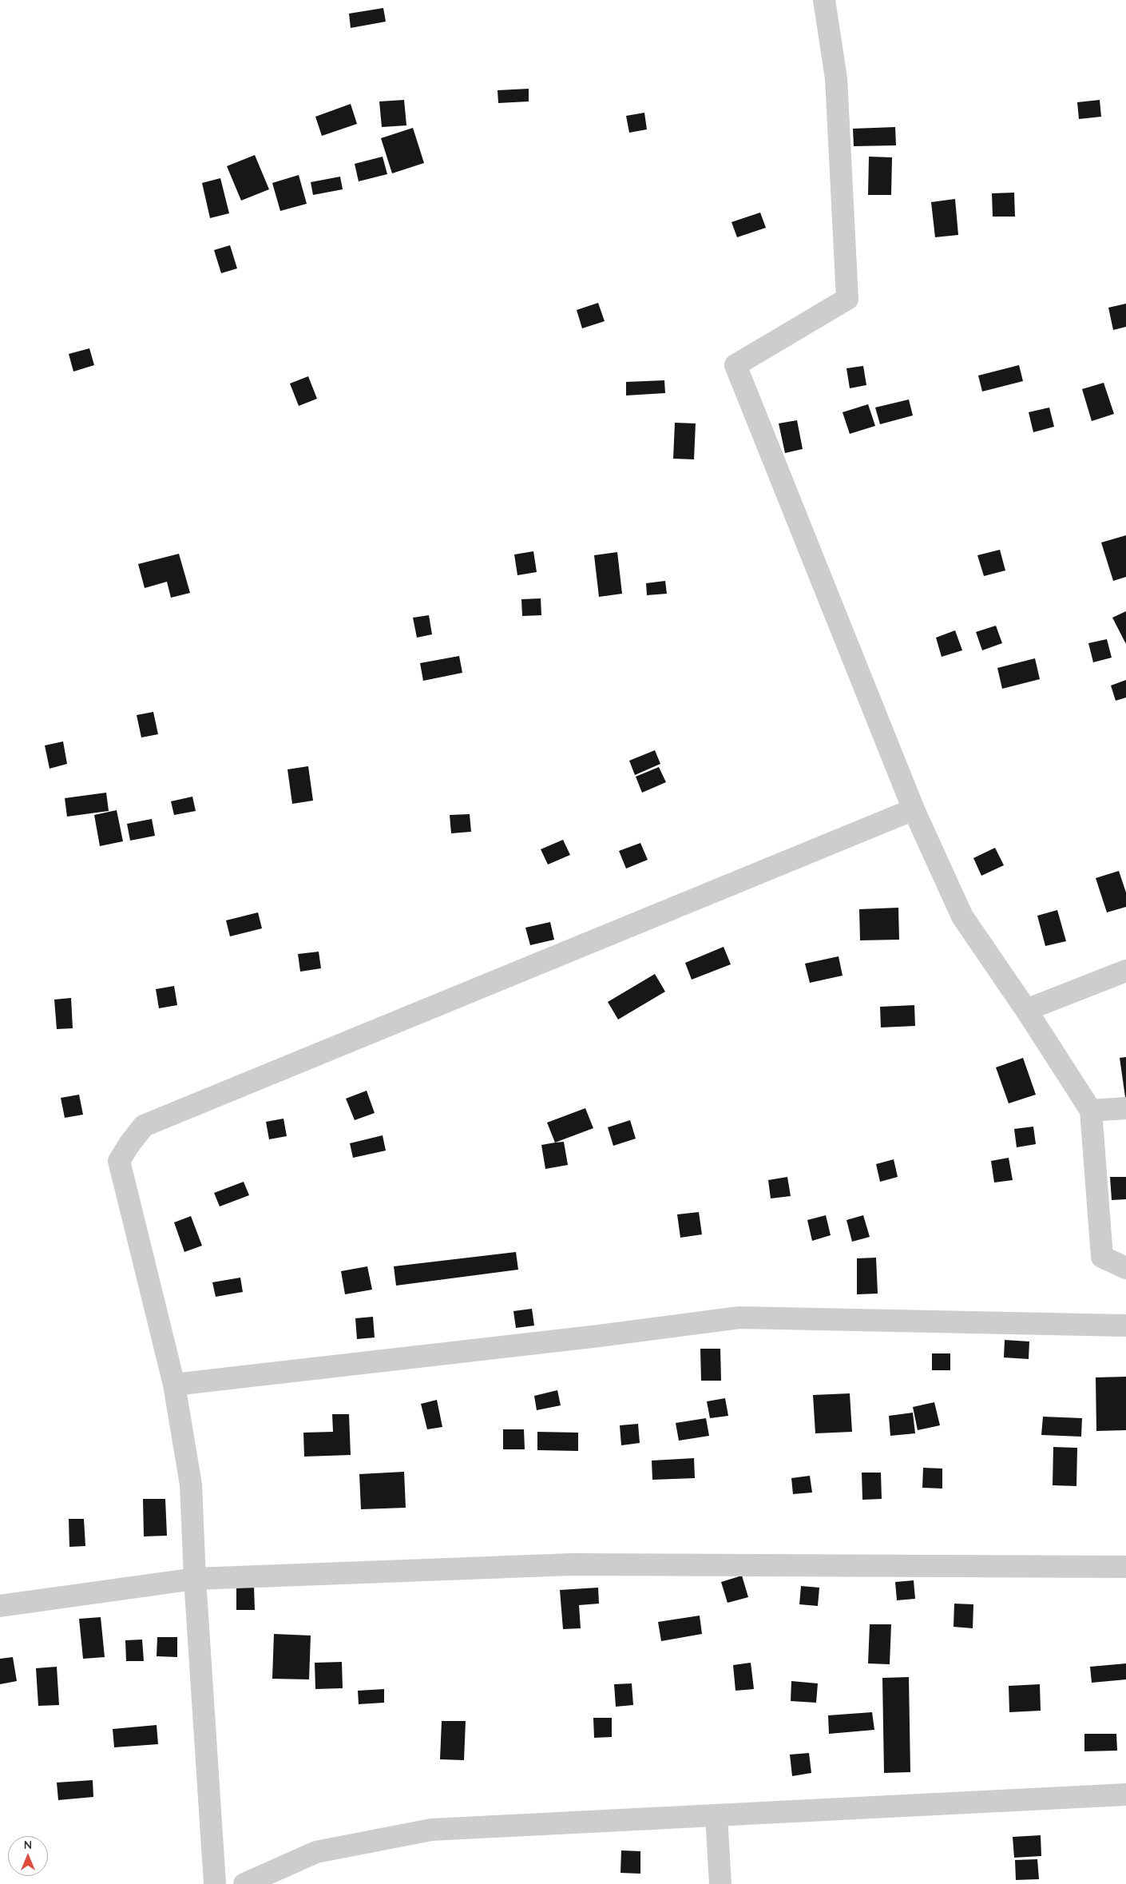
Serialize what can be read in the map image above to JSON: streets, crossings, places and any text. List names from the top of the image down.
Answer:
{
  "north": "top"
}
